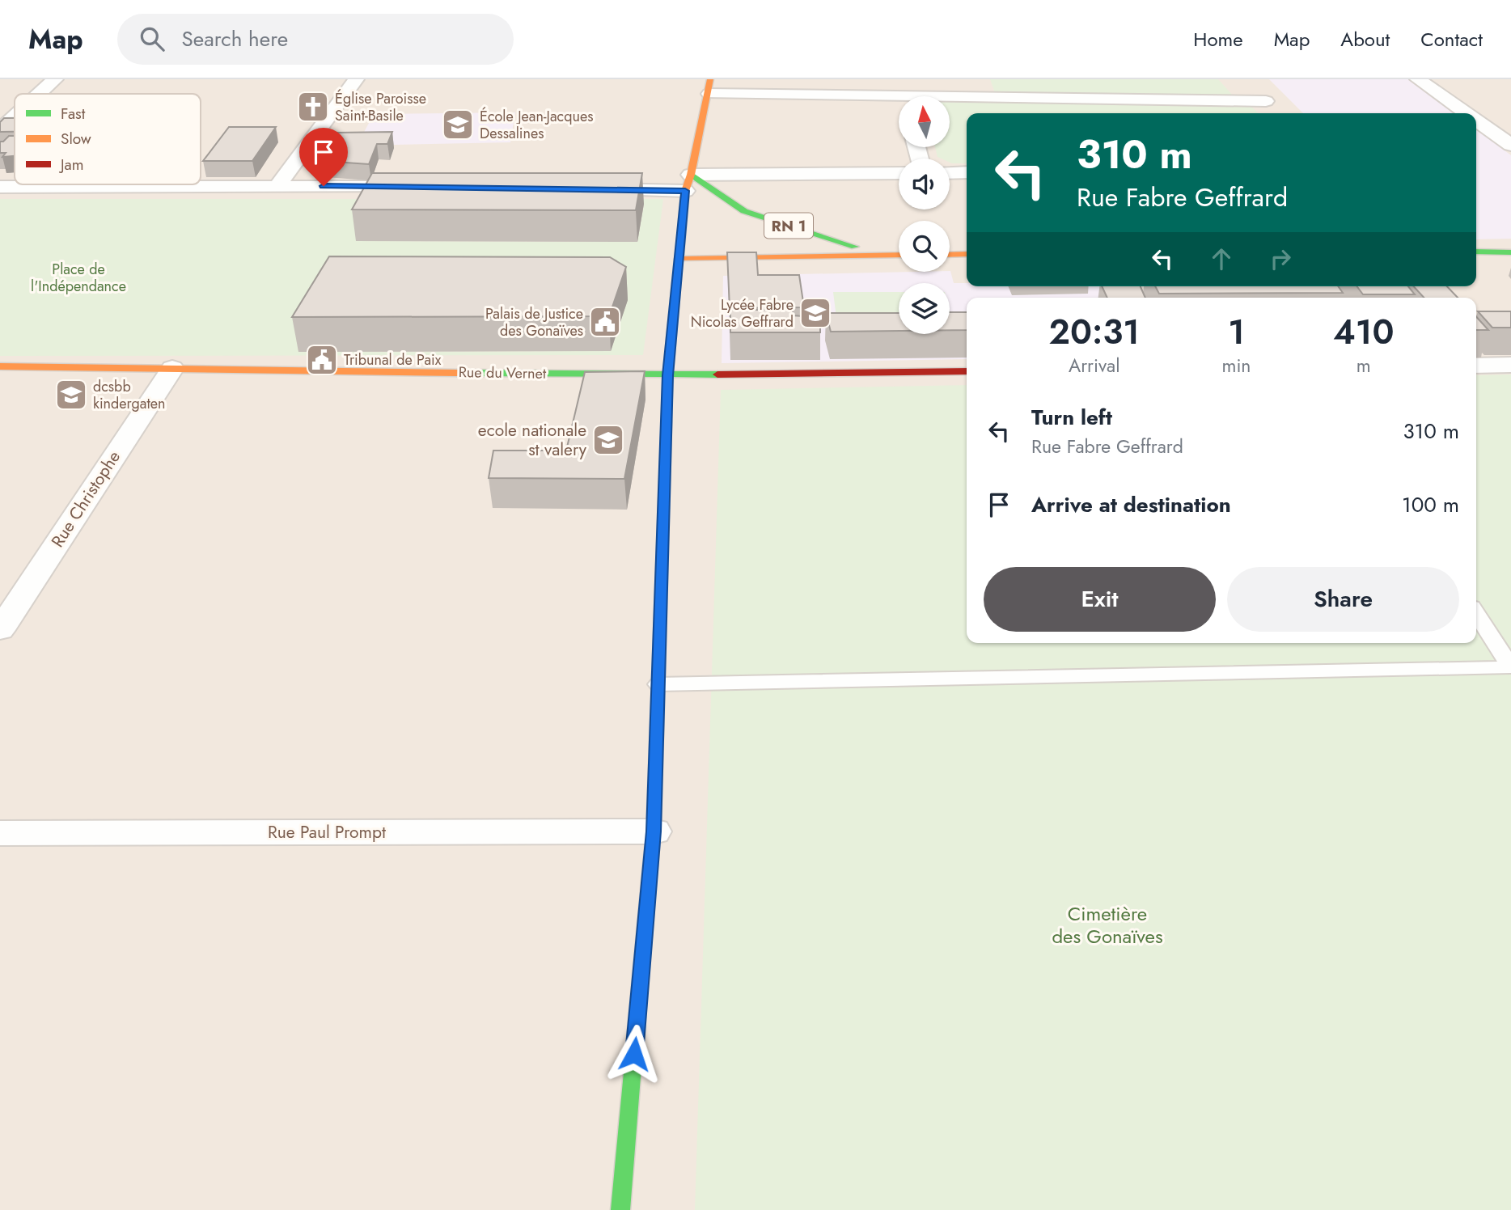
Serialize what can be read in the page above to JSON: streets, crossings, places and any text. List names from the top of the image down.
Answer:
{
  "streets": {
    "street": [
      "RN 1",
      "Rue du Vernet",
      "Rue Christophe",
      "Rue Paul Prompt"
    ]
  },
  "crossings": [
    ["Rue du Vernet", "Rue Christophe"]
  ],
  "parks": ["Place de l'Indépendance", "Cimetière des Gonaïves"],
  "places": {
    "church": ["Église Paroisse Saint-Basile"],
    "school or university": [
      "École Jean-Jacques Dessalines",
      "Lycée Fabre Nicolas Geffrard",
      "dcsbb kindergaten",
      "ecole nationale st valery"
    ],
    "public building": ["Palais de Justice des Gonaïves", "Tribunal de Paix"]
  },
  "legend": ["Fast", "Slow", "Jam"],
  "north": "top",
  "page": {
    "header": "Map",
    "search": "Search here",
    "nav": [
      "Home",
      "Map",
      "About",
      "Contact"
    ],
    "turn": ["310 m", "Rue Fabre Geffrard"],
    "eta": [
      "20:31",
      "Arrival",
      "1",
      "min",
      "410",
      "m"
    ],
    "list": [
      {
        "name": "Turn left",
        "note": "Rue Fabre Geffrard",
        "value": "310 m"
      },
      {
        "name": "Arrive at destination",
        "value": "100 m"
      }
    ],
    "buttons": ["Exit", "Share"]
  }
}
